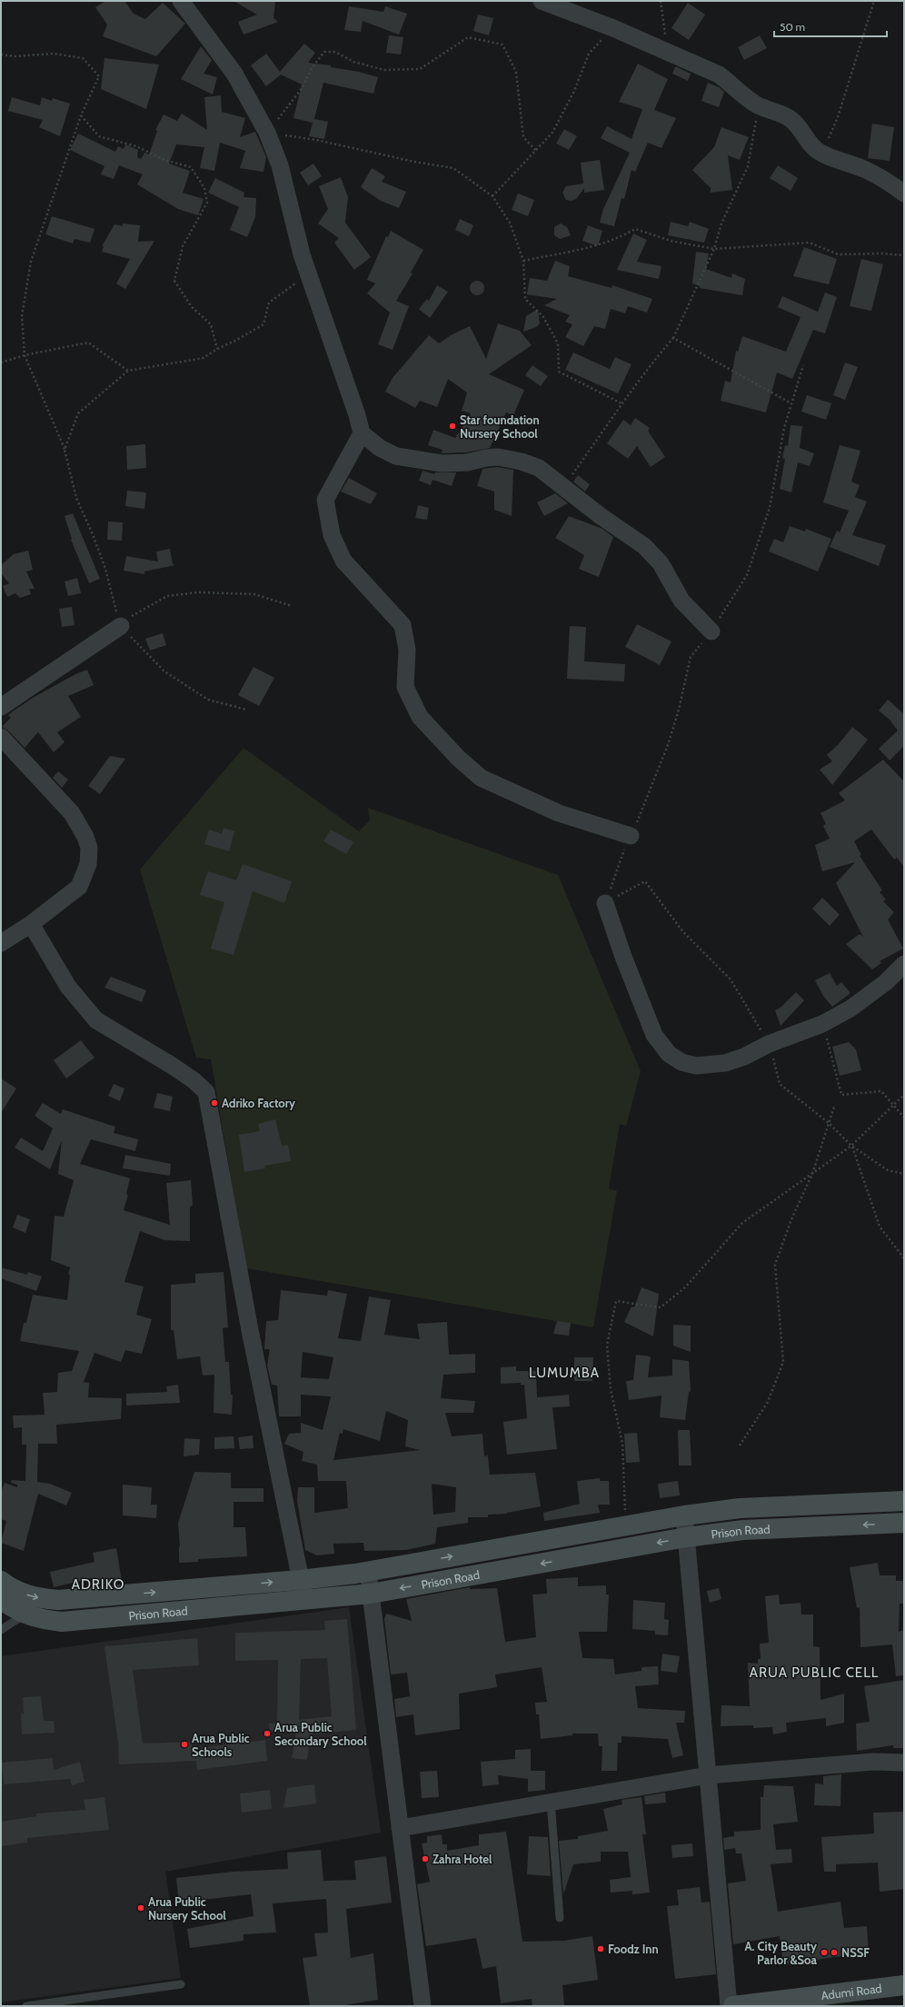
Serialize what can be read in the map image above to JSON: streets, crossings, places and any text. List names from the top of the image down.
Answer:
{
  "streets": {
    "street": ["Prison Road", "Adumi Road"]
  },
  "districts": ["LUMUMBA", "ADRIKO", "ARUA PUBLIC CELL"],
  "places": [
    "Star foundation Nursery School",
    "Adriko Factory",
    "Arua Public Secondary School",
    "Arua Public Schools",
    "Zahra Hotel",
    "Arua Public Nursery School",
    "Foodz Inn",
    "A. City Beauty Parlor &Soa",
    "NSSF"
  ],
  "scale_bar": "50 m"
}
